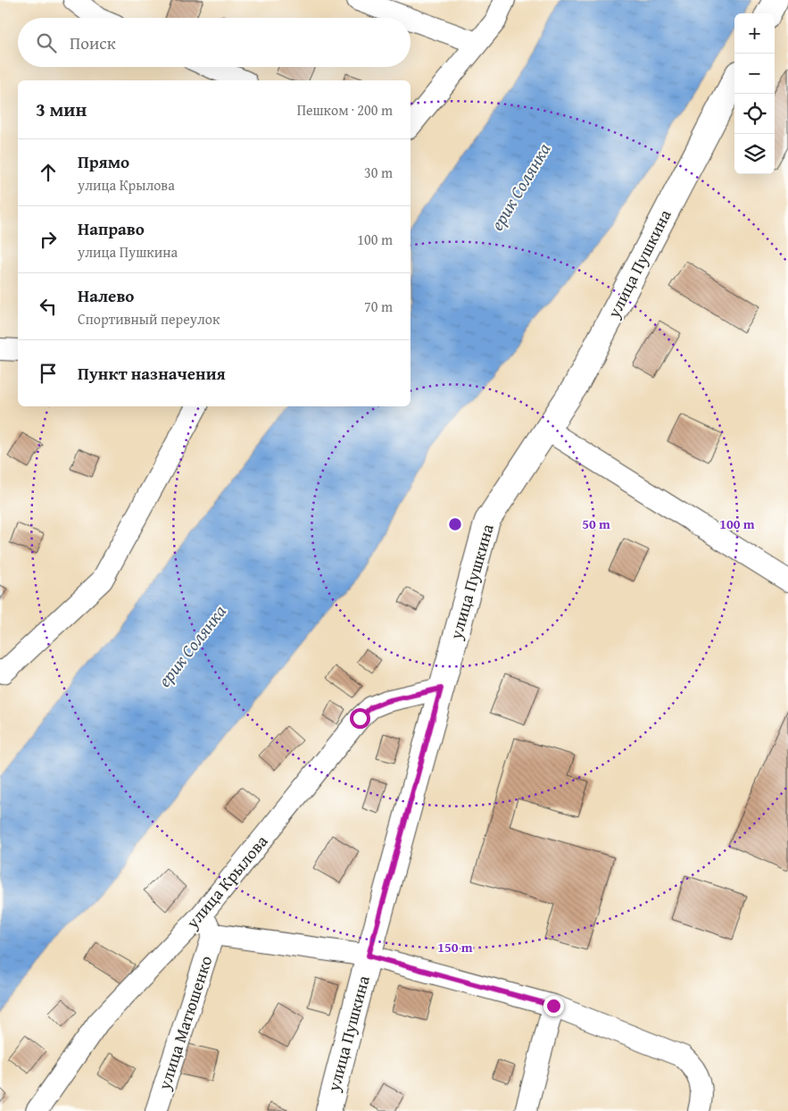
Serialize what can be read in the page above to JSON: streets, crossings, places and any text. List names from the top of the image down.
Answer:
{
  "streets": {
    "main road": ["улица Пушкина"],
    "street": ["улица Крылова", "улица Матюшенко"]
  },
  "crossings": [
    ["улица Пушкина", "улица Крылова"]
  ],
  "water": ["ерик Солянка"],
  "page": {
    "map_buttons": ["+", "−"],
    "search": "Поиск",
    "heading": ["3 мин", "Пешком · 200 m"],
    "list": [
      ["Прямо", "улица Крылова", "30 m"],
      ["Направо", "улица Пушкина", "100 m"],
      ["Налево", "Спортивный переулок", "70 m"],
      "Пункт назначения"
    ]
  },
  "rings": ["50 m", "100 m", "150 m"]
}
